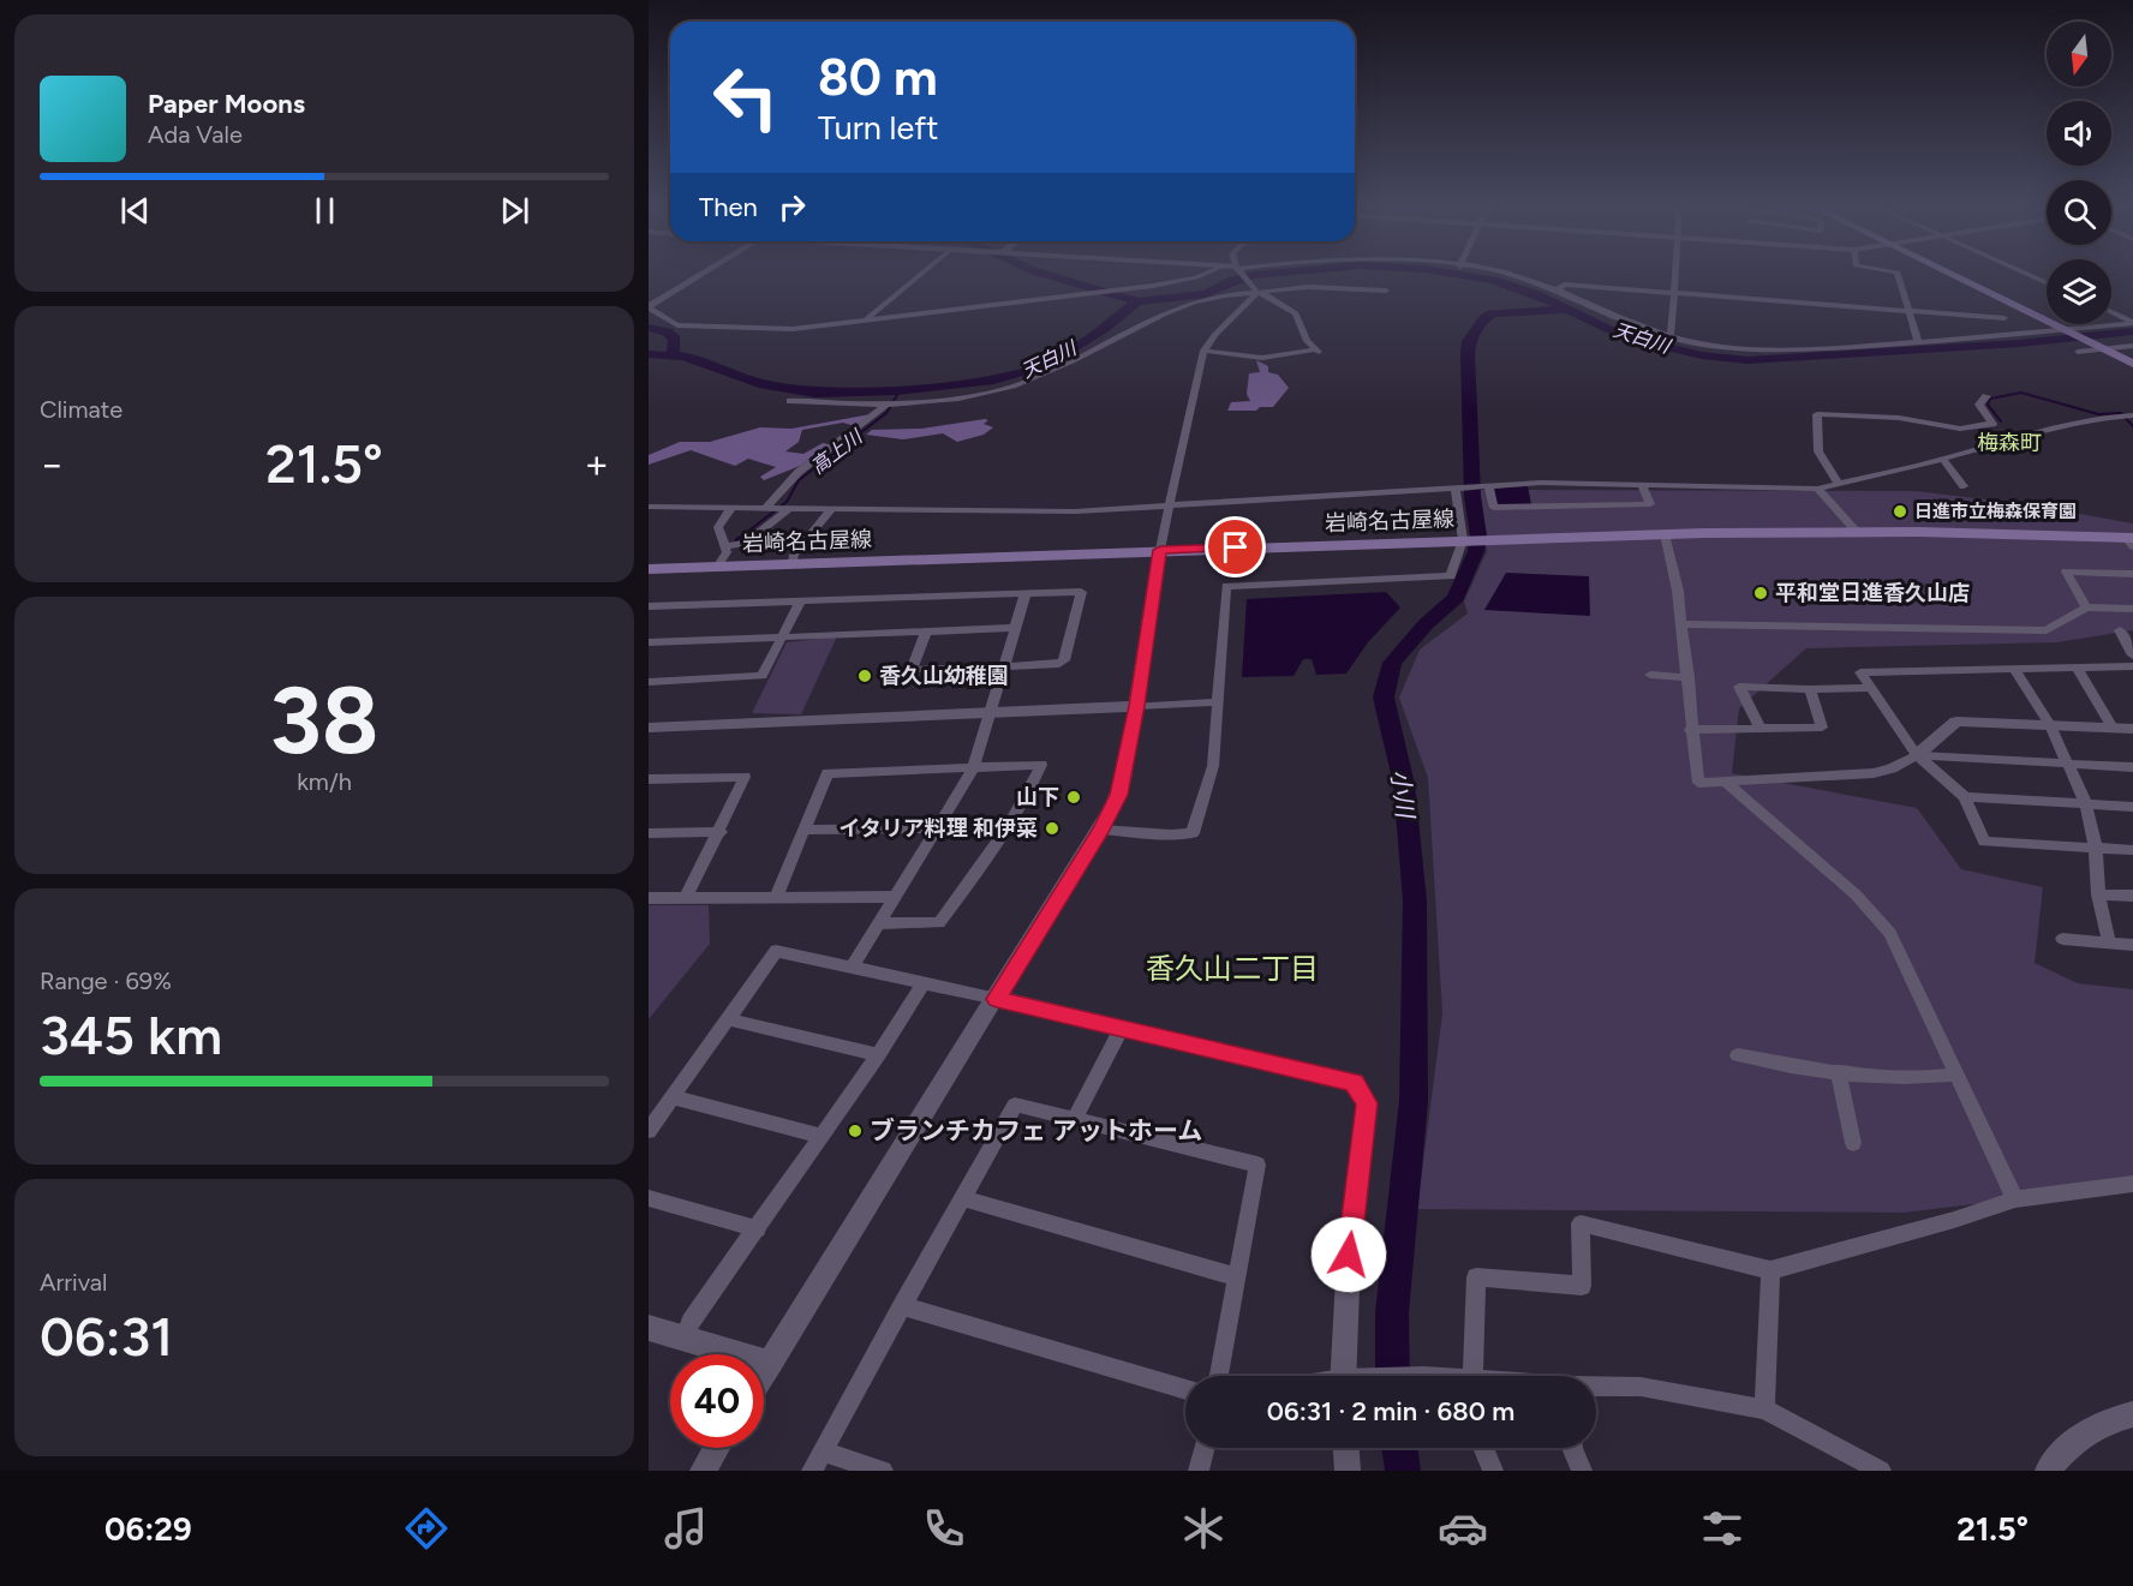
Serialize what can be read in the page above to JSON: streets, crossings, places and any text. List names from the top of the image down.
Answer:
{
  "streets": {
    "main road": ["岩崎名古屋線"]
  },
  "districts": ["梅森町", "香久山二丁目"],
  "water": ["天白川", "高上川", "小川"],
  "places": [
    "日進市立梅森保育園",
    "平和堂日進香久山店",
    "香久山幼稚園",
    "山下",
    "イタリア料理 和伊菜",
    "ブランチカフェ アットホーム"
  ],
  "north": "bottom",
  "page": {
    "turn": ["80 m", "Turn left"],
    "song": ["Paper Moons", "Ada Vale"],
    "then": "Then",
    "tile": [
      "Climate",
      ["38", "km/h"],
      ["Range · 69%", "345 km"],
      ["Arrival", "06:31"]
    ],
    "heat": ["−", "21.5°", "+"],
    "limit": "40",
    "trip": "06:31 · 2 min · 680 m",
    "tabs": ["06:29", "21.5°"]
  }
}
